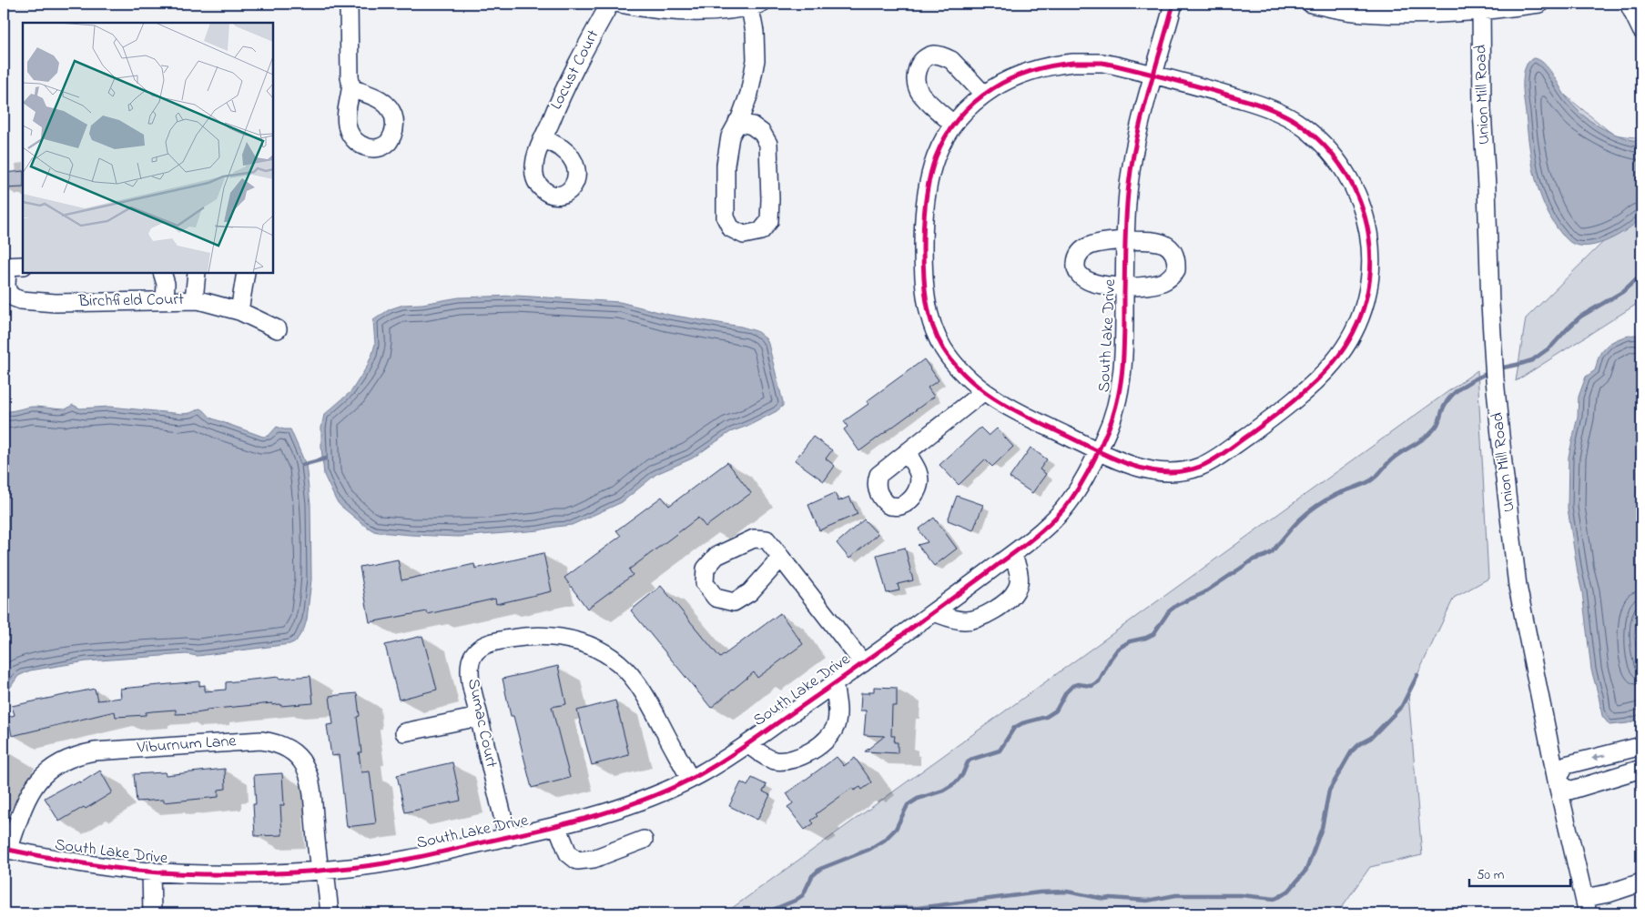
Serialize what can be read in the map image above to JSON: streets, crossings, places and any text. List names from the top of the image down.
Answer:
{
  "streets": {
    "street": [
      "Locust Court",
      "Union Mill Road",
      "Birchfield Court",
      "South Lake Drive",
      "Sumac Court",
      "Viburnum Lane"
    ]
  },
  "crossings": [
    ["South Lake Drive", "Sumac Court"],
    ["South Lake Drive", "Viburnum Lane"]
  ],
  "scale_bar": "50 m"
}
